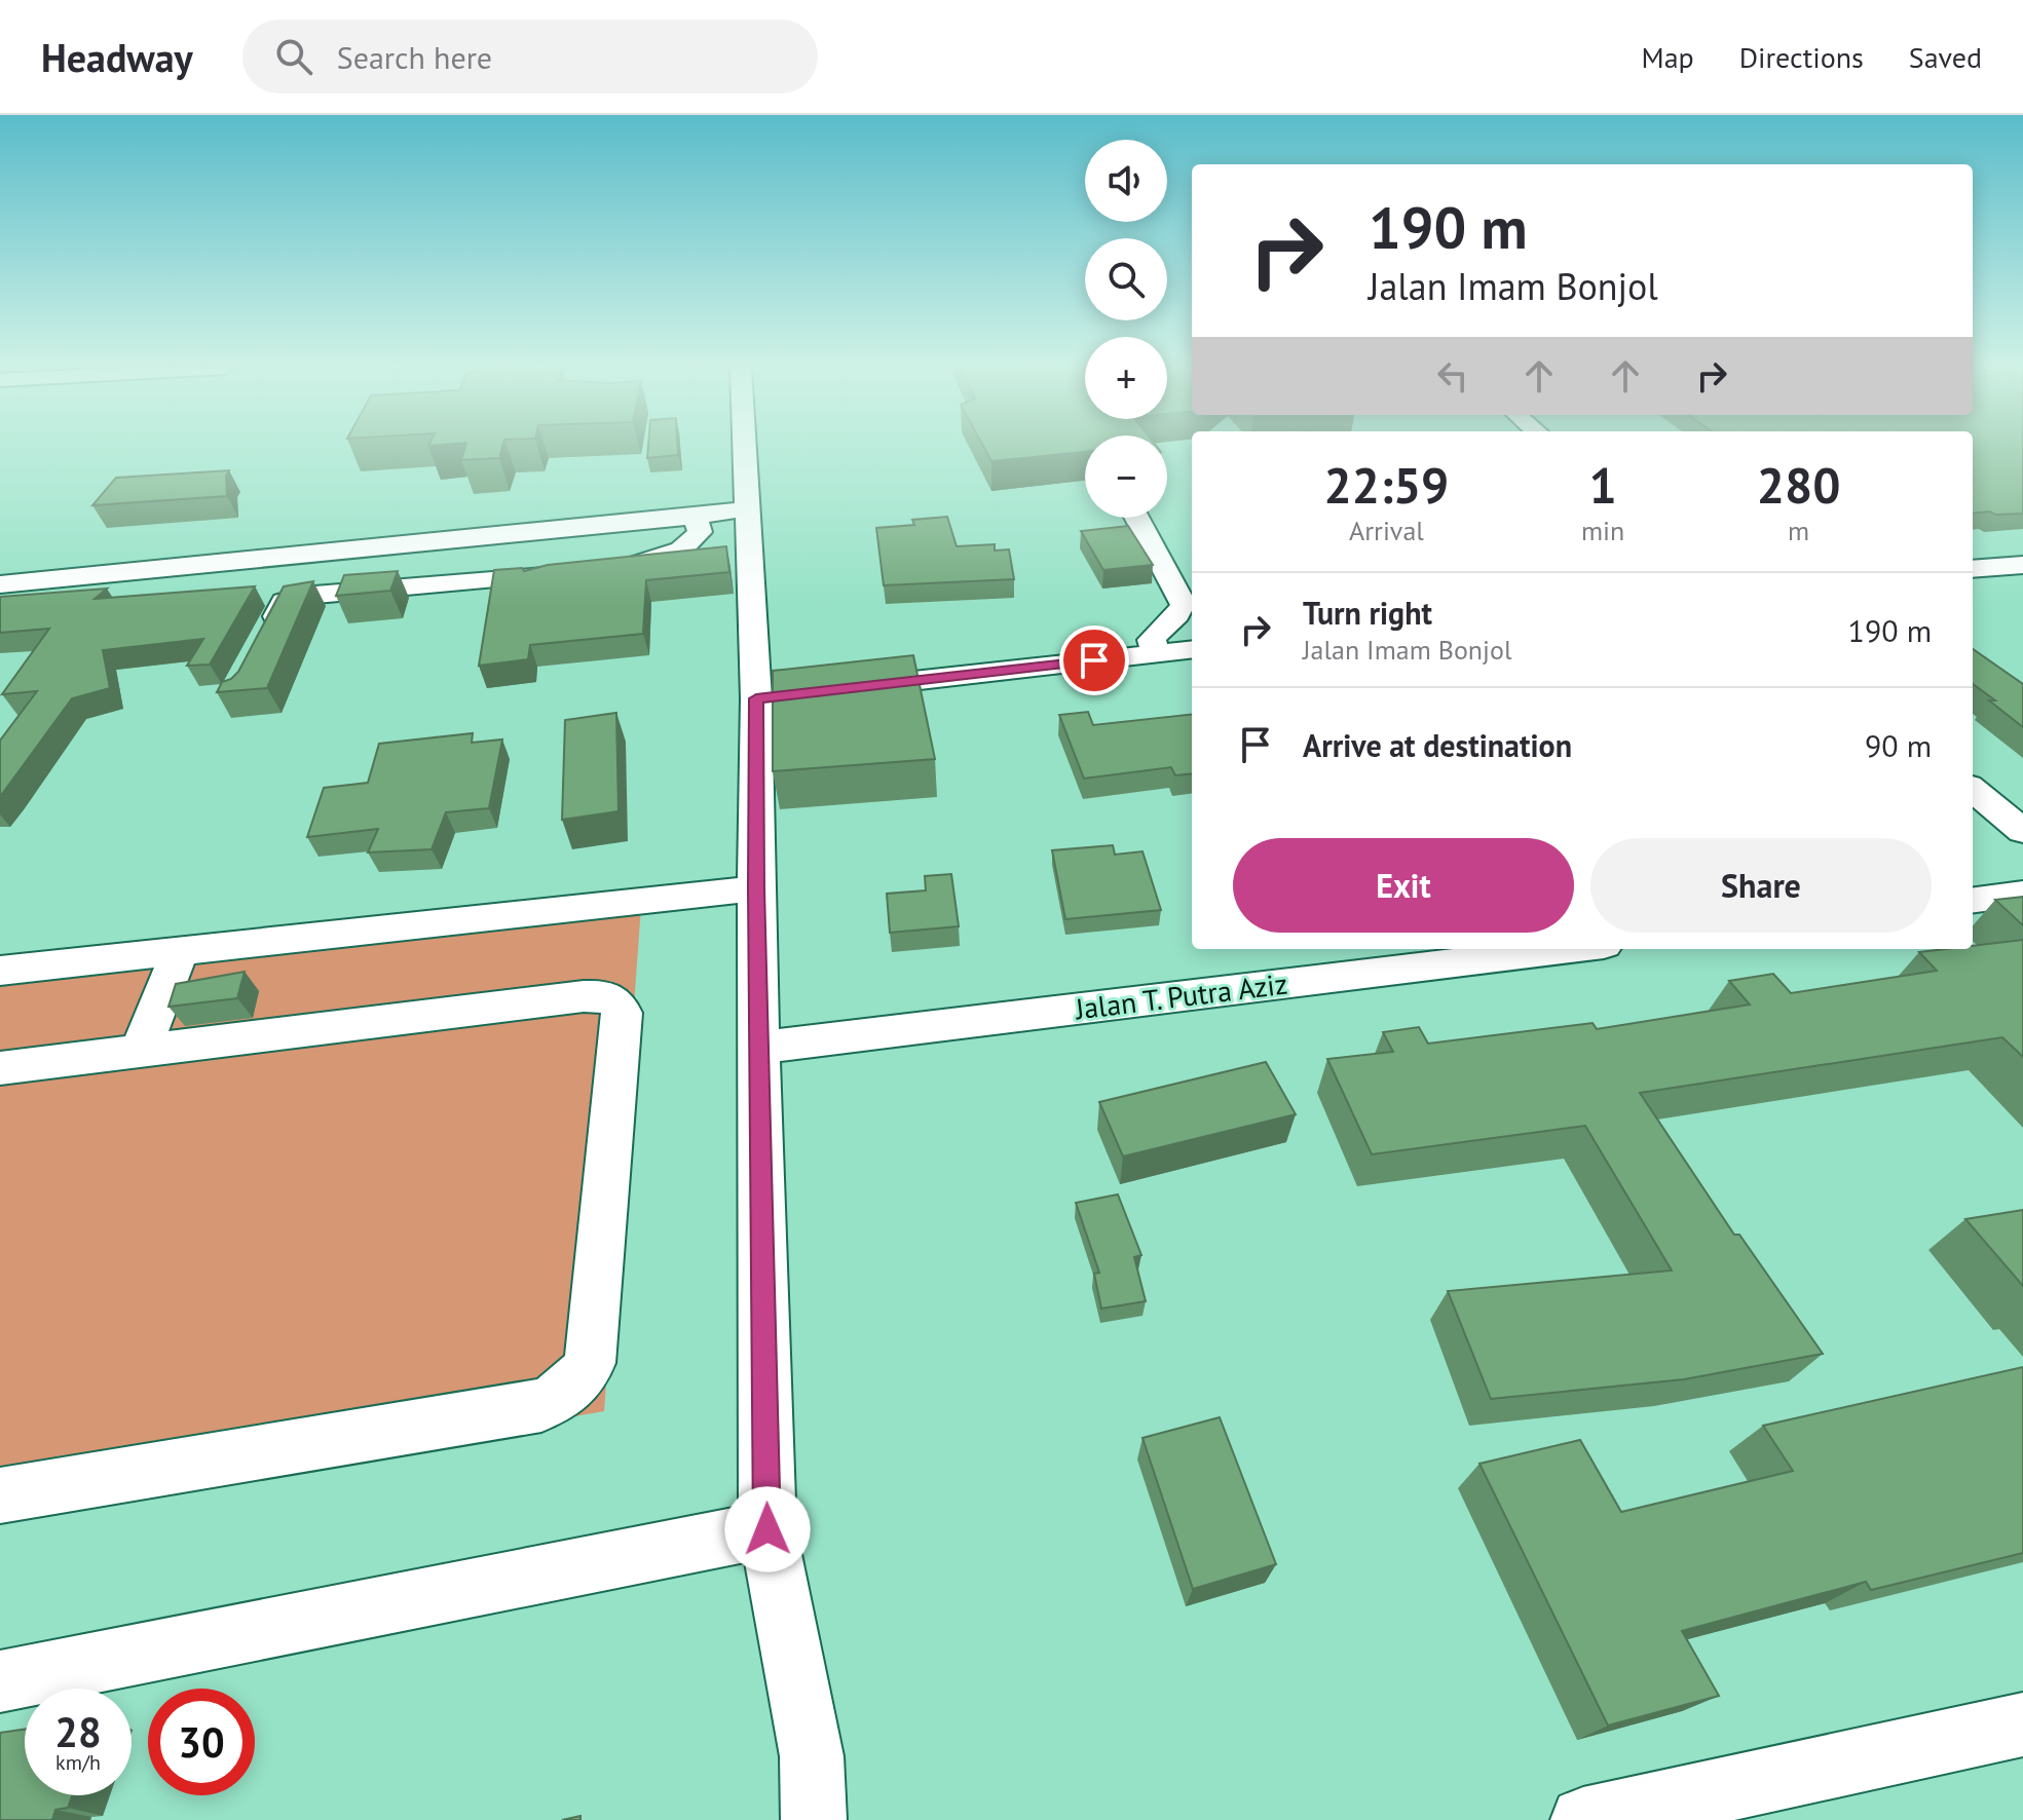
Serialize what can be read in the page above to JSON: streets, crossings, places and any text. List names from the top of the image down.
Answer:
{
  "streets": {
    "street": ["Jalan T. Putra Aziz"]
  },
  "page": {
    "header": "Headway",
    "search": "Search here",
    "nav": ["Map", "Directions", "Saved"],
    "map_buttons": ["+", "−"],
    "turn": ["190 m", "Jalan Imam Bonjol"],
    "eta": [
      "22:59",
      "Arrival",
      "1",
      "min",
      "280",
      "m"
    ],
    "list": [
      {
        "name": "Turn right",
        "note": "Jalan Imam Bonjol",
        "value": "190 m"
      },
      {
        "name": "Arrive at destination",
        "value": "90 m"
      }
    ],
    "buttons": ["Exit", "Share"],
    "speed": "28 km/h",
    "limit": "30"
  }
}
